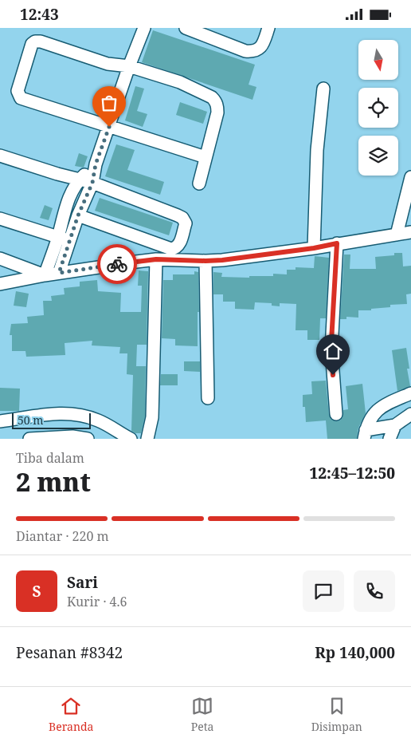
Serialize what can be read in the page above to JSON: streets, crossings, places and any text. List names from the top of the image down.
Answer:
{
  "scale_bar": "50 m",
  "north": "bottom",
  "page": {
    "status": "12:43",
    "scale": "50 m",
    "heading": ["2 mnt", "Tiba dalam", "12:45–12:50"],
    "panel": [
      "Sari",
      "Kurir · 4.6",
      "Pesanan #8342",
      "Rp 140,000"
    ],
    "bar": "Diantar · 220 m",
    "round": "S",
    "tabs": ["Beranda", "Peta", "Disimpan"]
  }
}
